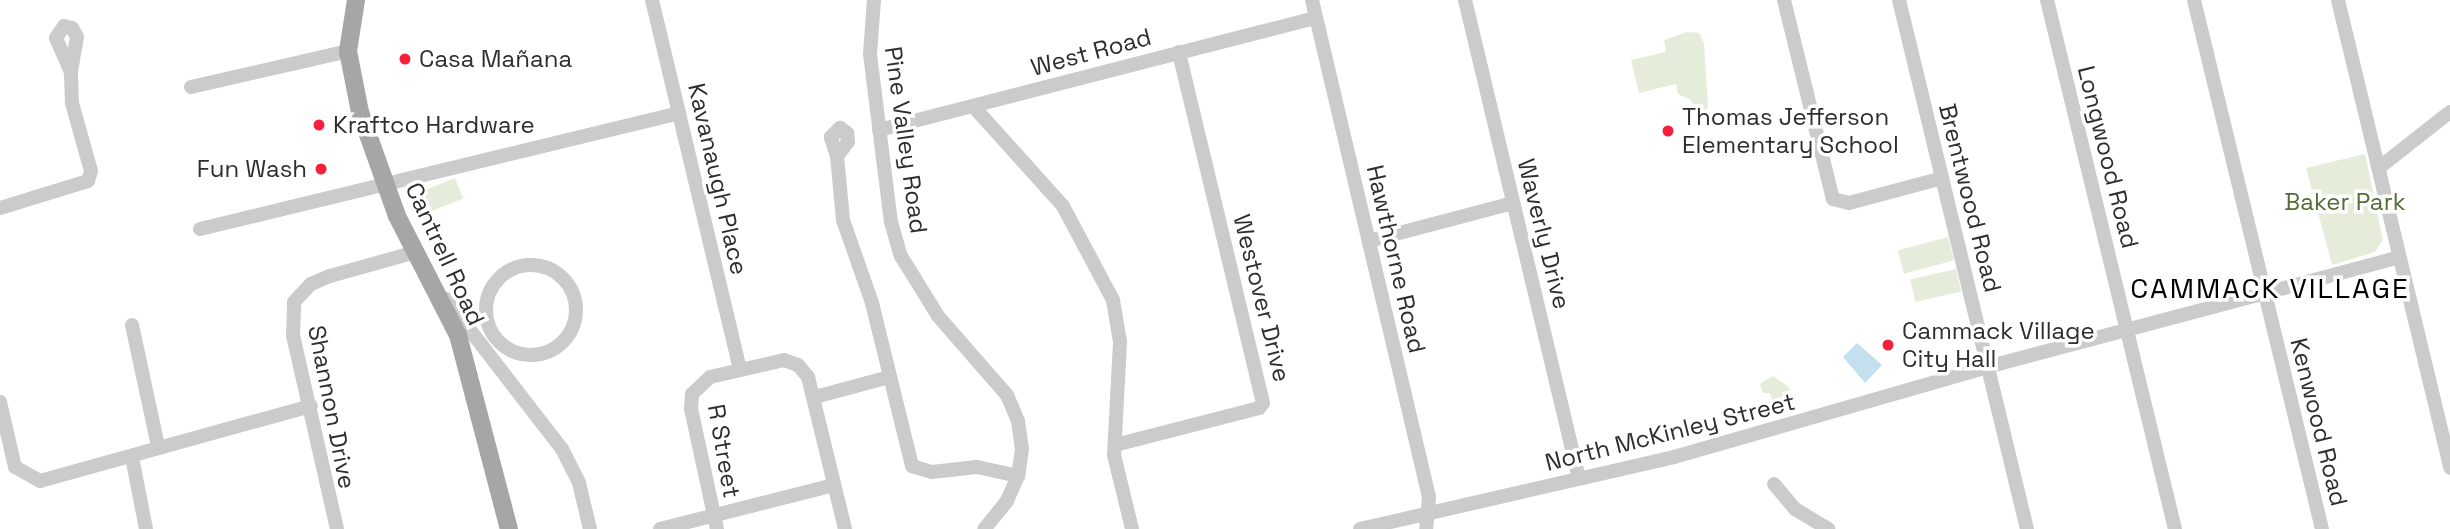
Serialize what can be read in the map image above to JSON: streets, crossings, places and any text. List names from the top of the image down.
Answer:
{
  "streets": {
    "main road": ["Cantrell Road"],
    "street": [
      "West Road",
      "Pine Valley Road",
      "Longwood Road",
      "Kavanaugh Place",
      "Brentwood Road",
      "Waverly Drive",
      "Hawthorne Road",
      "Westover Drive",
      "Shannon Drive",
      "Kenwood Road",
      "North McKinley Street",
      "R Street"
    ]
  },
  "crossings": [
    ["West Road", "Pine Valley Road"],
    ["West Road", "Hawthorne Road"],
    ["West Road", "Westover Drive"],
    ["Longwood Road", "North McKinley Street"],
    ["Kavanaugh Place", "R Street"],
    ["Brentwood Road", "North McKinley Street"],
    ["Waverly Drive", "North McKinley Street"],
    ["Cantrell Road", "Shannon Drive"],
    ["Hawthorne Road", "North McKinley Street"],
    ["Kenwood Road", "North McKinley Street"]
  ],
  "districts": ["CAMMACK VILLAGE"],
  "parks": ["Baker Park"],
  "places": [
    "Casa Mañana",
    "Kraftco Hardware",
    "Thomas Jefferson Elementary School",
    "Fun Wash",
    "Cammack Village City Hall"
  ]
}
